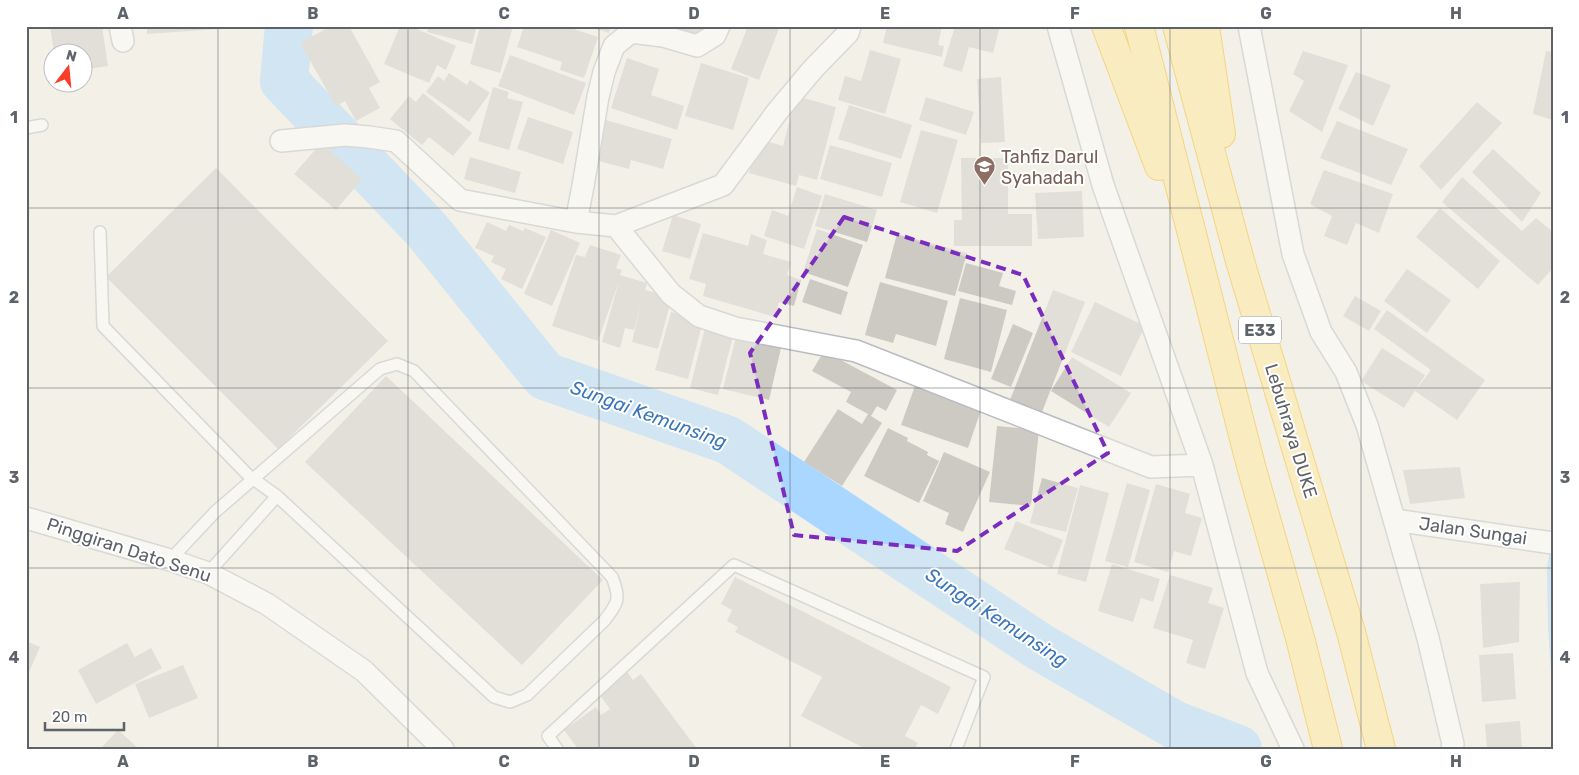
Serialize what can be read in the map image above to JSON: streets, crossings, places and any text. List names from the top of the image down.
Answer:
{
  "streets": {
    "highway": ["E33", "Lebuhraya DUKE"],
    "street": ["Jalan Sungai", "Pinggiran Dato Senu"]
  },
  "water": ["Sungai Kemunsing"],
  "places": {
    "school or university": ["Tahfiz Darul Syahadah"]
  },
  "scale_bar": "20 m",
  "north": "top",
  "grid": {
    "columns": [
      "A",
      "B",
      "C",
      "D",
      "E",
      "F",
      "G",
      "H"
    ],
    "rows": [
      "1",
      "2",
      "3",
      "4"
    ]
  }
}
